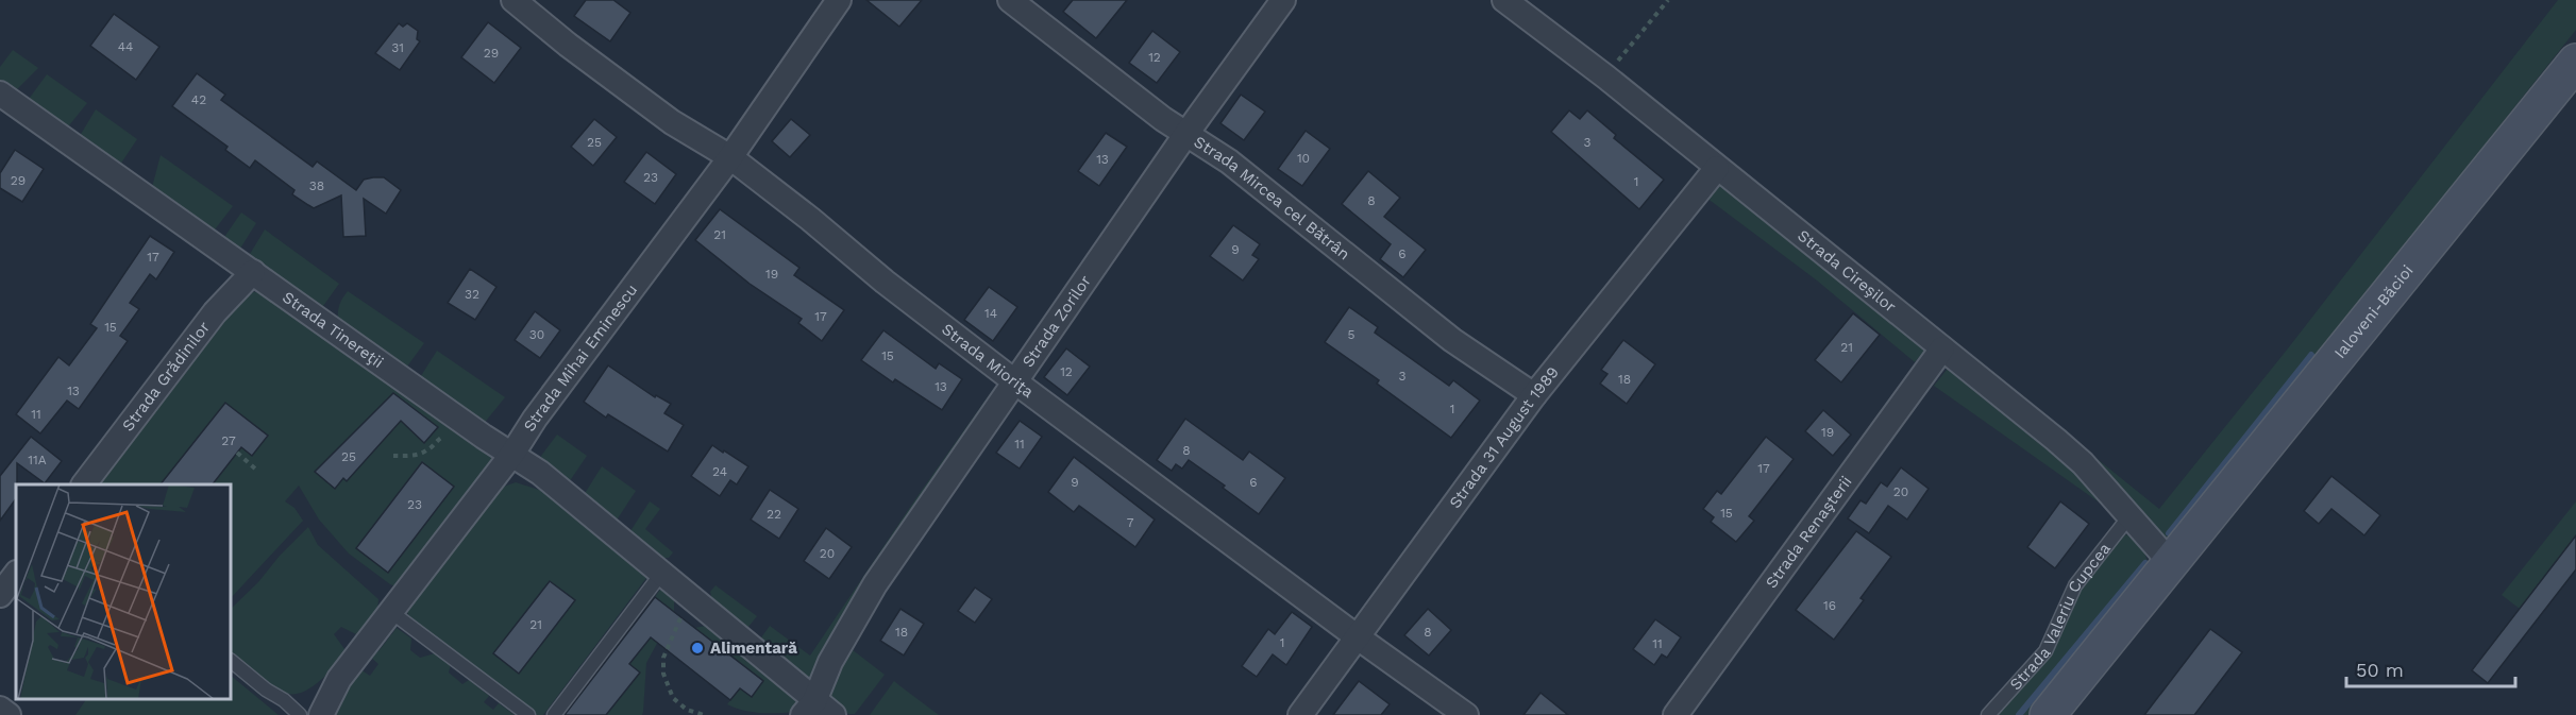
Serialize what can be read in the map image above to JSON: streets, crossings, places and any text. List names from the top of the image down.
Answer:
{
  "streets": {
    "main road": ["Ialoveni-Băcioi"],
    "street": [
      "Strada Mircea cel Bătrân",
      "Strada Cireşilor",
      "Strada Zorilor",
      "Strada Tinereţii",
      "Strada Mihai Eminescu",
      "Strada Mioriţa",
      "Strada Grădinilor",
      "Strada 31 August 1989",
      "Strada Renaşterii"
    ],
    "lane": ["Strada Valeriu Cupcea"]
  },
  "crossings": [
    ["Strada Mircea cel Bătrân", "Strada Zorilor"],
    ["Strada Mircea cel Bătrân", "Strada 31 August 1989"],
    ["Strada Cireşilor", "Ialoveni-Băcioi"],
    ["Strada Cireşilor", "Strada 31 August 1989"],
    ["Strada Cireşilor", "Strada Renaşterii"],
    ["Strada Cireşilor", "Strada Valeriu Cupcea"],
    ["Strada Zorilor", "Strada Tinereţii"],
    ["Strada Zorilor", "Strada Mioriţa"],
    ["Strada Tinereţii", "Strada Mihai Eminescu"],
    ["Strada Tinereţii", "Strada Grădinilor"],
    ["Strada Mihai Eminescu", "Strada Mioriţa"],
    ["Strada Mioriţa", "Strada 31 August 1989"]
  ],
  "places": ["Alimentară"],
  "house_numbers": [
    "44",
    "31",
    "29",
    "12",
    "42",
    "25",
    "3",
    "10",
    "13",
    "23",
    "29",
    "1",
    "38",
    "8",
    "21",
    "9",
    "6",
    "17",
    "19",
    "32",
    "14",
    "17",
    "15",
    "30",
    "5",
    "21",
    "15",
    "12",
    "3",
    "18",
    "13",
    "13",
    "1",
    "11",
    "19",
    "27",
    "11",
    "8",
    "25",
    "11A",
    "17",
    "24",
    "9",
    "6",
    "20",
    "23",
    "15",
    "22",
    "7",
    "20",
    "16",
    "21",
    "18",
    "8",
    "1",
    "11"
  ],
  "scale_bar": "50 m"
}
